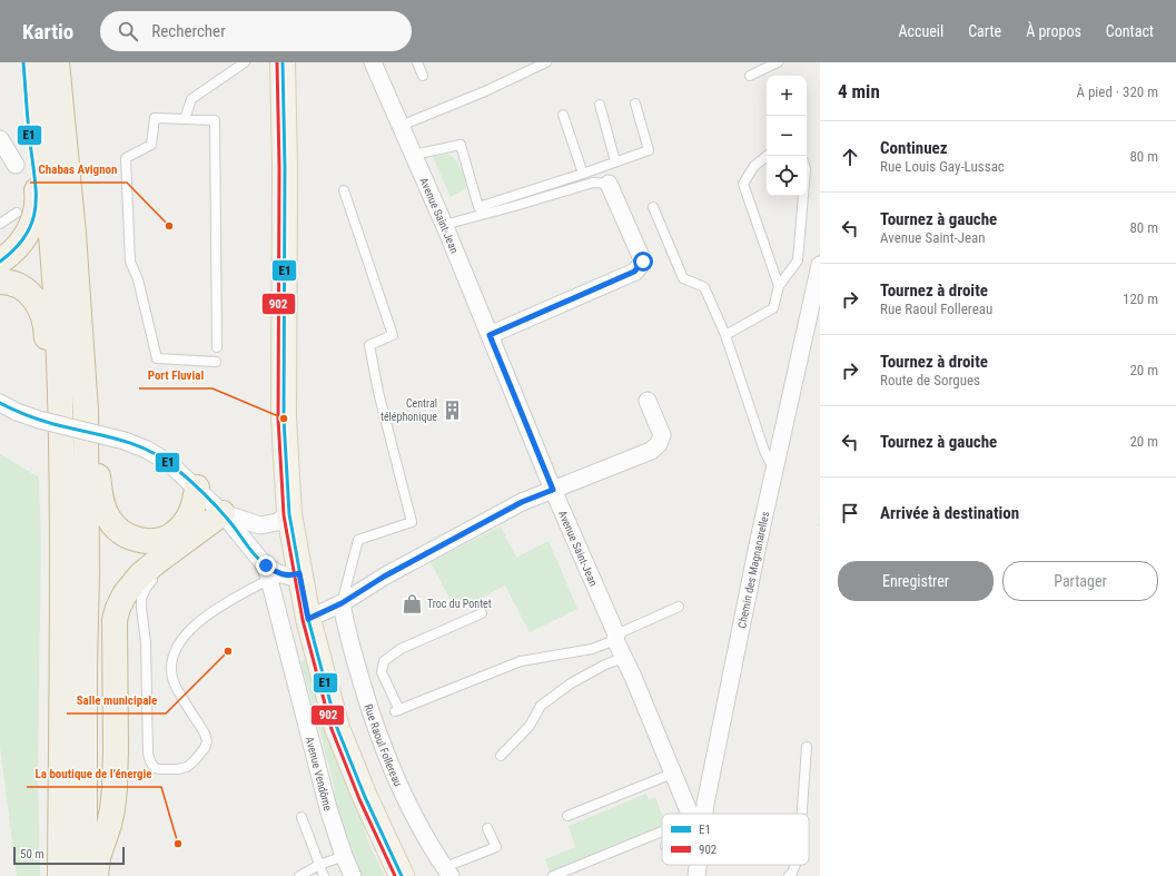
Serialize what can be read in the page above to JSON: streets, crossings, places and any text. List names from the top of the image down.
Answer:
{
  "streets": {
    "street": [
      "Avenue Saint-Jean",
      "Chemin des Magnanarelles",
      "Rue Raoul Follereau",
      "Avenue Vendôme"
    ]
  },
  "places": {
    "other": [
      "Chabas Avignon",
      "Port Fluvial",
      "Salle municipale",
      "La boutique de l’énergie"
    ],
    "building": ["Central téléphonique"],
    "shop": ["Troc du Pontet"]
  },
  "lines": ["transit line E1", "transit line 902"],
  "legend": ["E1", "902"],
  "scale_bar": "50 m",
  "page": {
    "header": "Kartio",
    "search": "Rechercher",
    "nav": [
      "Accueil",
      "Carte",
      "À propos",
      "Contact"
    ],
    "heading": ["4 min", "À pied · 320 m"],
    "map_buttons": ["+", "−"],
    "list": [
      ["Continuez", "Rue Louis Gay-Lussac", "80 m"],
      ["Tournez à gauche", "Avenue Saint-Jean", "80 m"],
      ["Tournez à droite", "Rue Raoul Follereau", "120 m"],
      ["Tournez à droite", "Route de Sorgues", "20 m"],
      ["Tournez à gauche", "20 m"],
      "Arrivée à destination"
    ],
    "buttons": ["Enregistrer", "Partager"],
    "scale": "50 m"
  }
}
